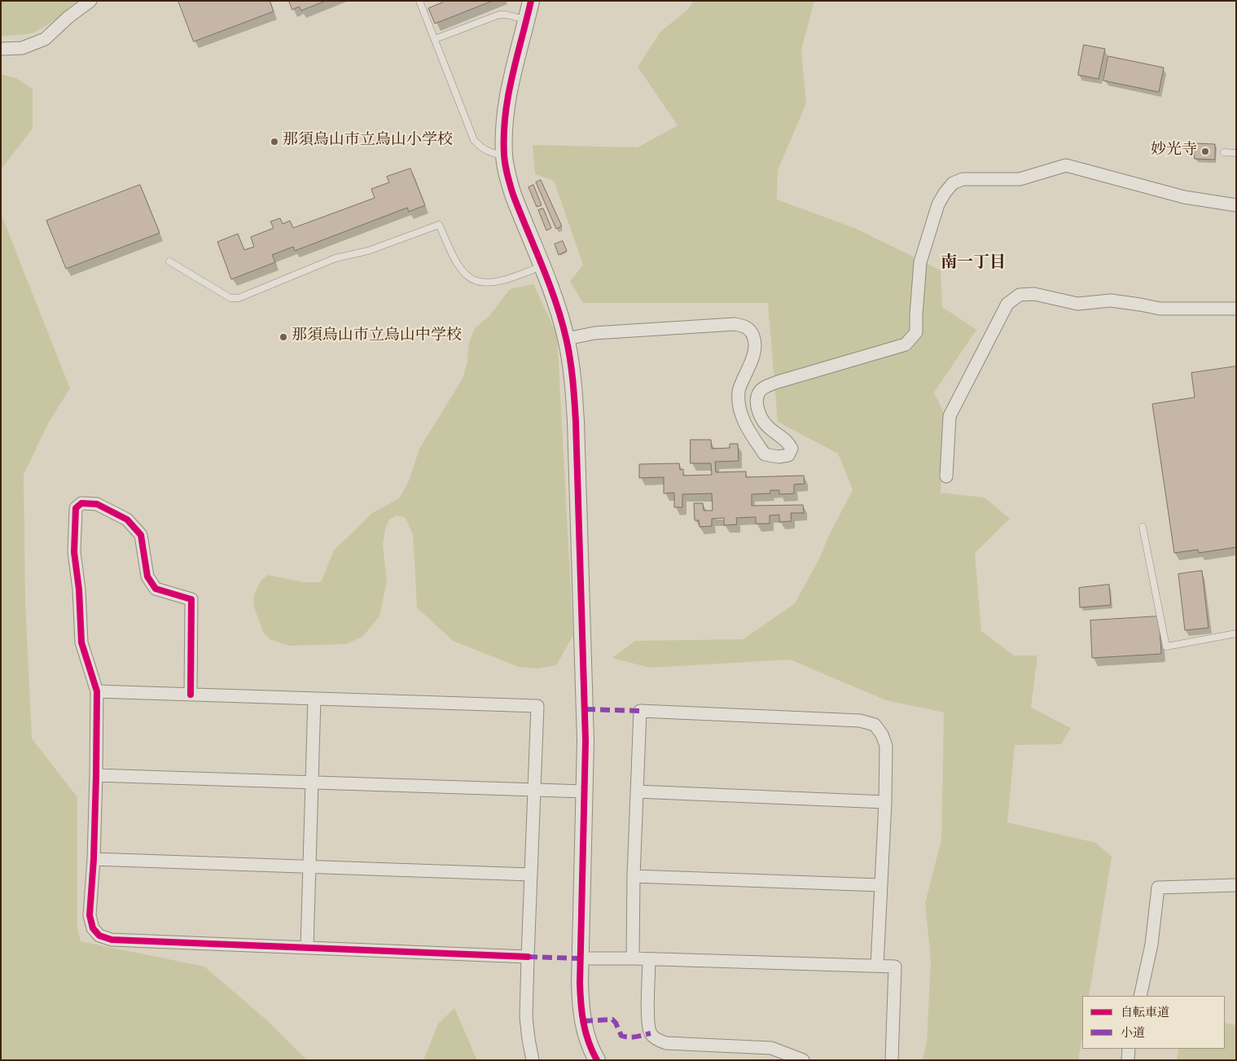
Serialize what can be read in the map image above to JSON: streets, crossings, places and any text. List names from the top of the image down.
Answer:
{
  "districts": ["南一丁目"],
  "places": ["那須烏山市立烏山小学校", "妙光寺", "那須烏山市立烏山中学校"],
  "legend": ["自転車道", "小道"]
}
